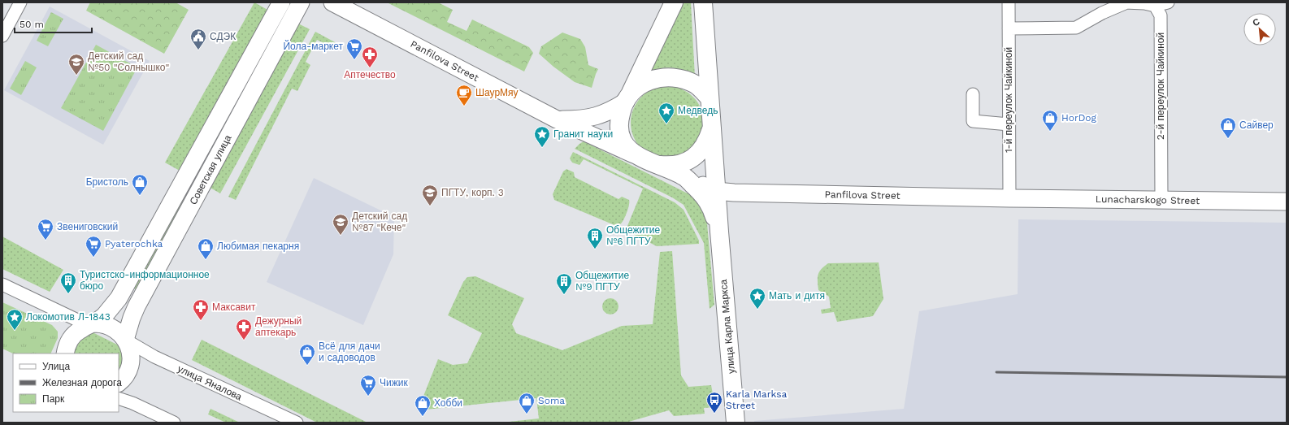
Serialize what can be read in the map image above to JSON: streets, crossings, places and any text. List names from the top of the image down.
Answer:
{
  "streets": {
    "main road": [
      "Panfilova Street",
      "Советская улица",
      "Lunacharskogo Street",
      "улица Карла Маркса"
    ],
    "street": ["2-й переулок Чайкиной", "1-й переулок Чайкиной", "улица Яналова"]
  },
  "crossings": [
    ["Panfilova Street", "1-й переулок Чайкиной"],
    ["Panfilova Street", "Lunacharskogo Street"],
    ["Panfilova Street", "улица Карла Маркса"],
    ["2-й переулок Чайкиной", "Lunacharskogo Street"],
    ["1-й переулок Чайкиной", "Lunacharskogo Street"],
    ["Советская улица", "улица Яналова"]
  ],
  "places": {
    "public building": ["СДЭК"],
    "supermarket": [
      "Йола-маркет",
      "Звениговский",
      "Pyaterochka",
      "Чижик"
    ],
    "pharmacy": ["Аптечество", "Максавит", "Дежурный аптекарь"],
    "school or university": ["Детский сад №50 \"Солнышко\"", "ПГТУ, корп. 3", "Детский сад №87 \"Кече\""],
    "cafe": ["ШаурМяу"],
    "place": [
      "Медведь",
      "Гранит науки",
      "Мать и дитя",
      "Локомотив Л-1843"
    ],
    "shop": [
      "HorDog",
      "Сайвер",
      "Бристоль",
      "Любимая пекарня",
      "Всё для дачи и садоводов",
      "Soma",
      "Хобби"
    ],
    "building": ["Общежитие №6 ПГТУ", "Туристско-информационное бюро", "Общежитие №9 ПГТУ"],
    "bus stop": ["Karla Marksa Street"]
  },
  "legend": ["Улица", "Железная дорога", "Парк"],
  "scale_bar": "50 m",
  "north": "top left"
}
